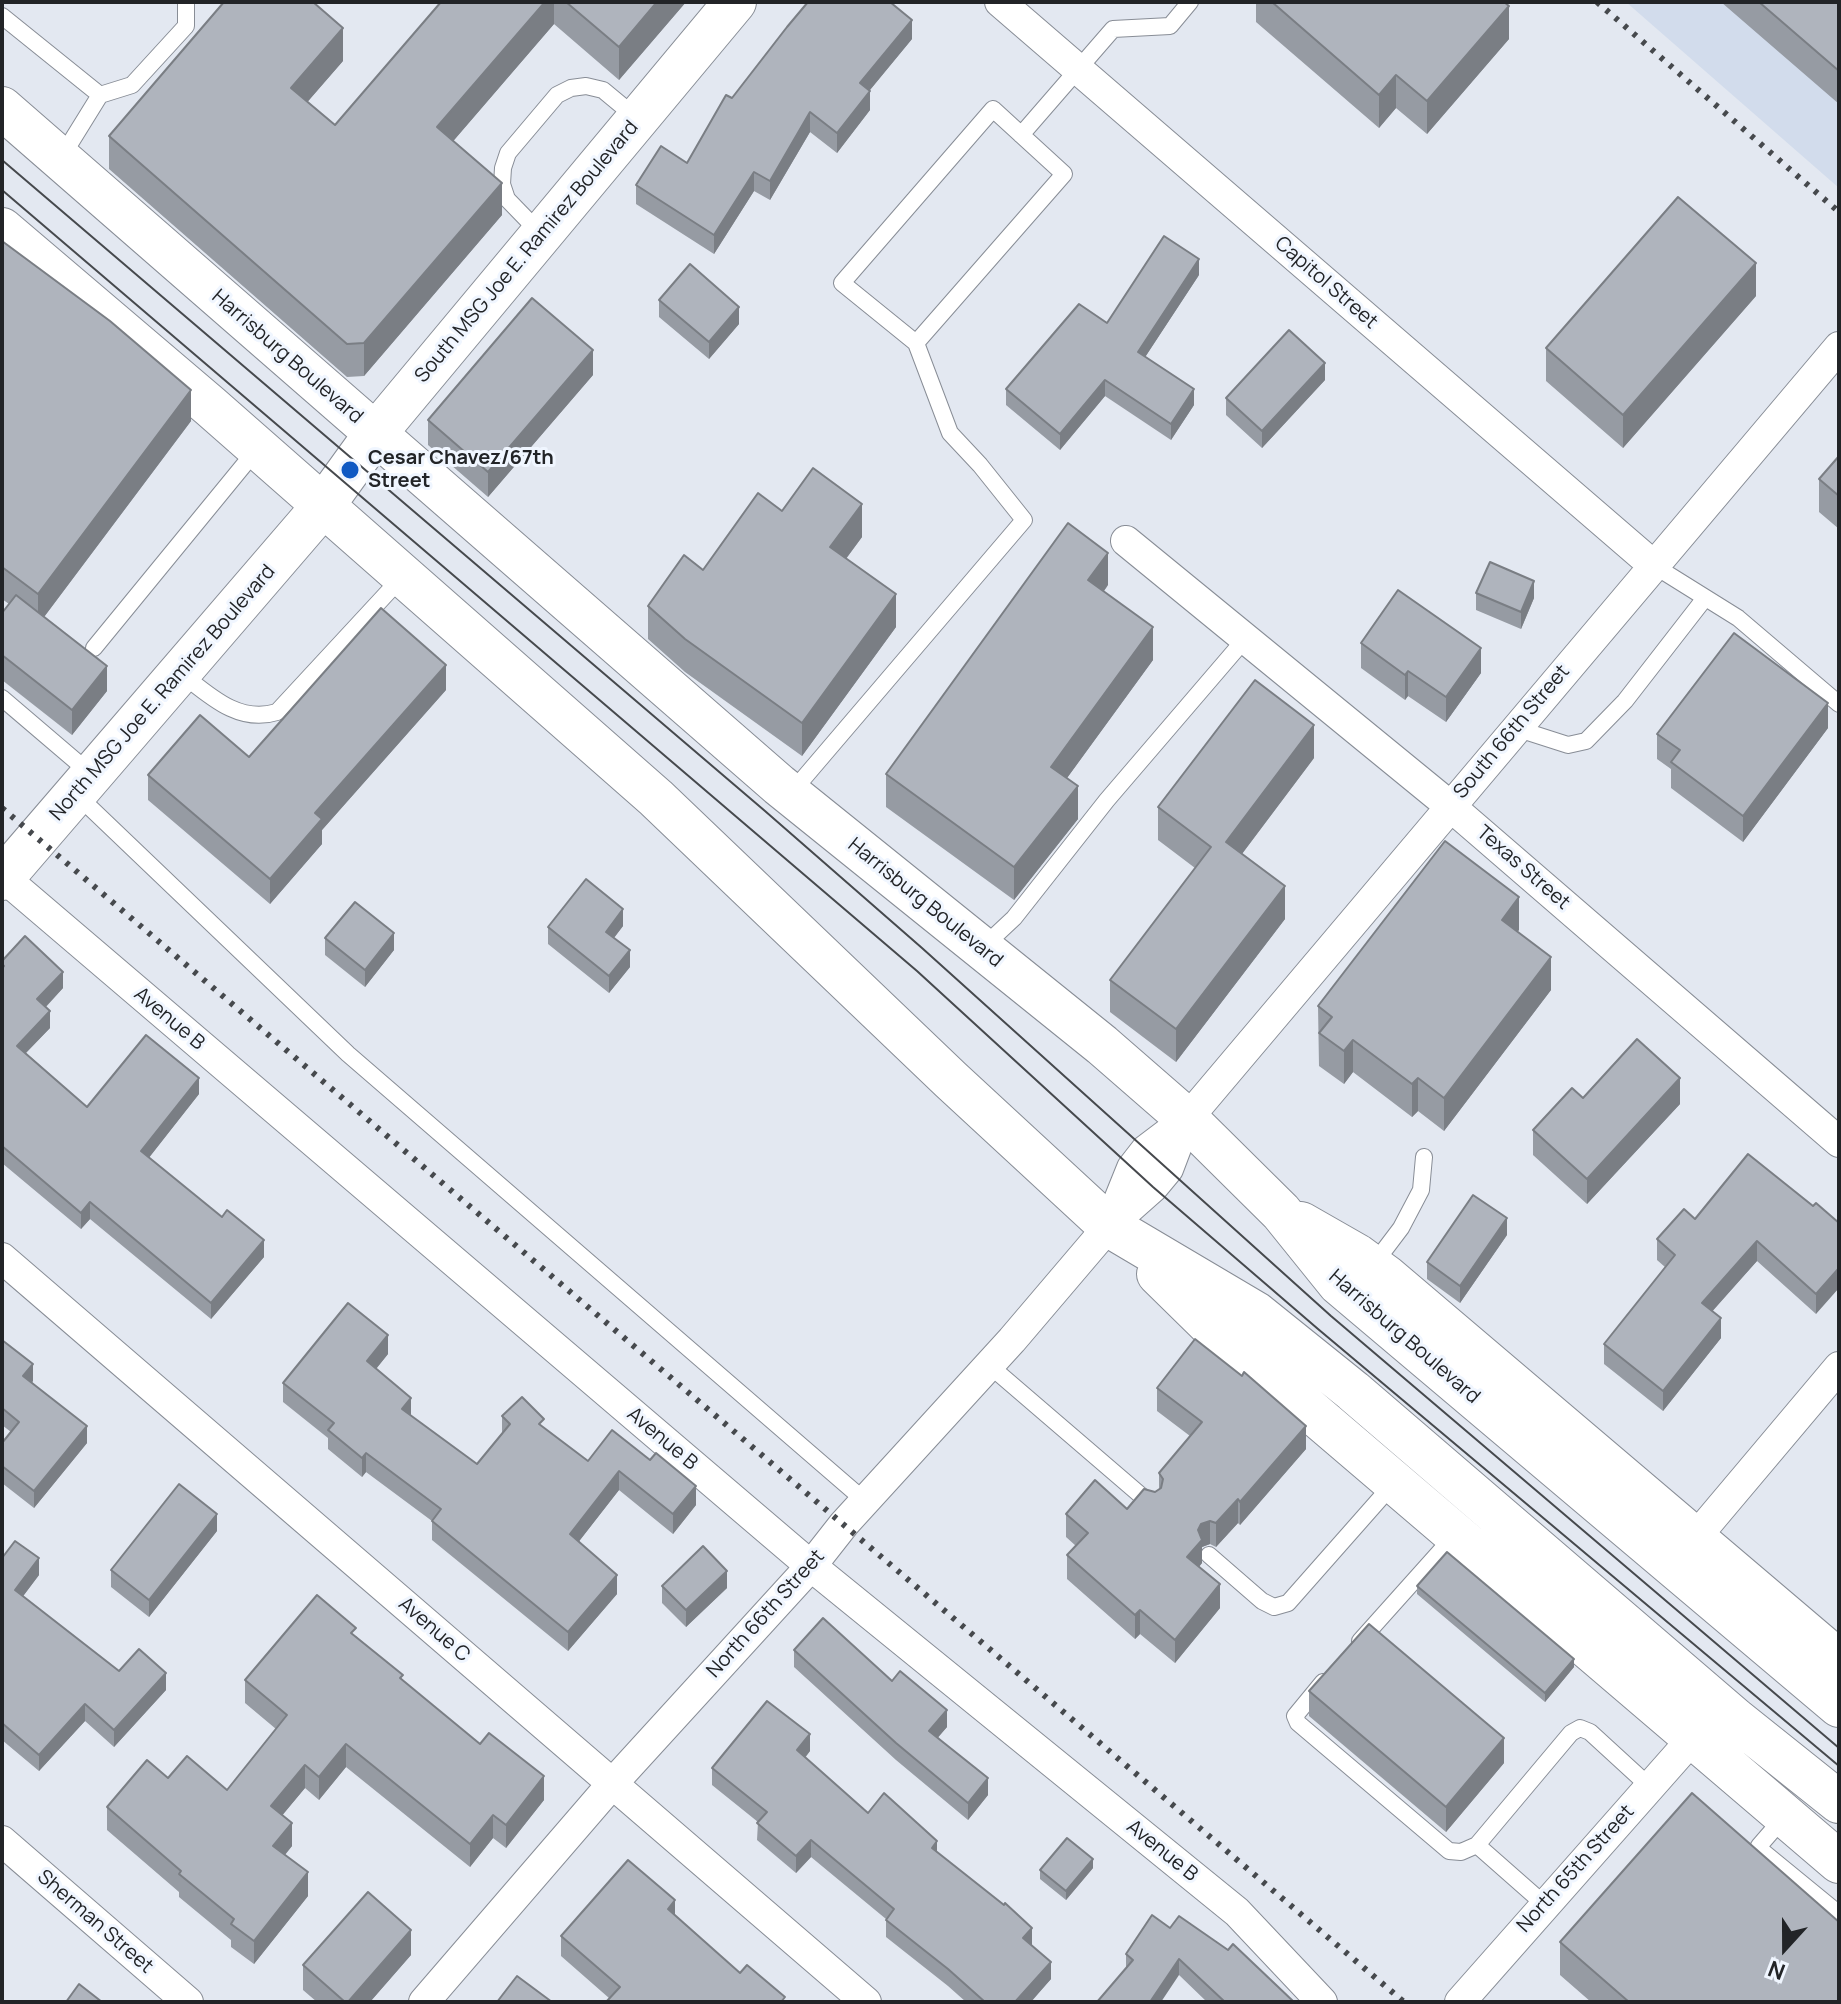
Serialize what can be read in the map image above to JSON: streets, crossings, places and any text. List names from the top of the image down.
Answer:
{
  "streets": {
    "main road": ["South MSG Joe E. Ramirez Boulevard", "Harrisburg Boulevard", "North MSG Joe E. Ramirez Boulevard"],
    "street": [
      "Capitol Street",
      "South 66th Street",
      "Texas Street",
      "Avenue B",
      "North 66th Street",
      "Avenue C",
      "North 65th Street",
      "Sherman Street"
    ]
  },
  "crossings": [
    ["South MSG Joe E. Ramirez Boulevard", "Harrisburg Boulevard"],
    ["South MSG Joe E. Ramirez Boulevard", "North MSG Joe E. Ramirez Boulevard"],
    ["Capitol Street", "South 66th Street"],
    ["Harrisburg Boulevard", "South 66th Street"],
    ["North MSG Joe E. Ramirez Boulevard", "Avenue B"],
    ["South 66th Street", "Texas Street"],
    ["South 66th Street", "North 66th Street"],
    ["Avenue B", "North 66th Street"],
    ["North 66th Street", "Avenue C"]
  ],
  "places": ["Cesar Chavez/67th Street"],
  "north": "bottom"
}
